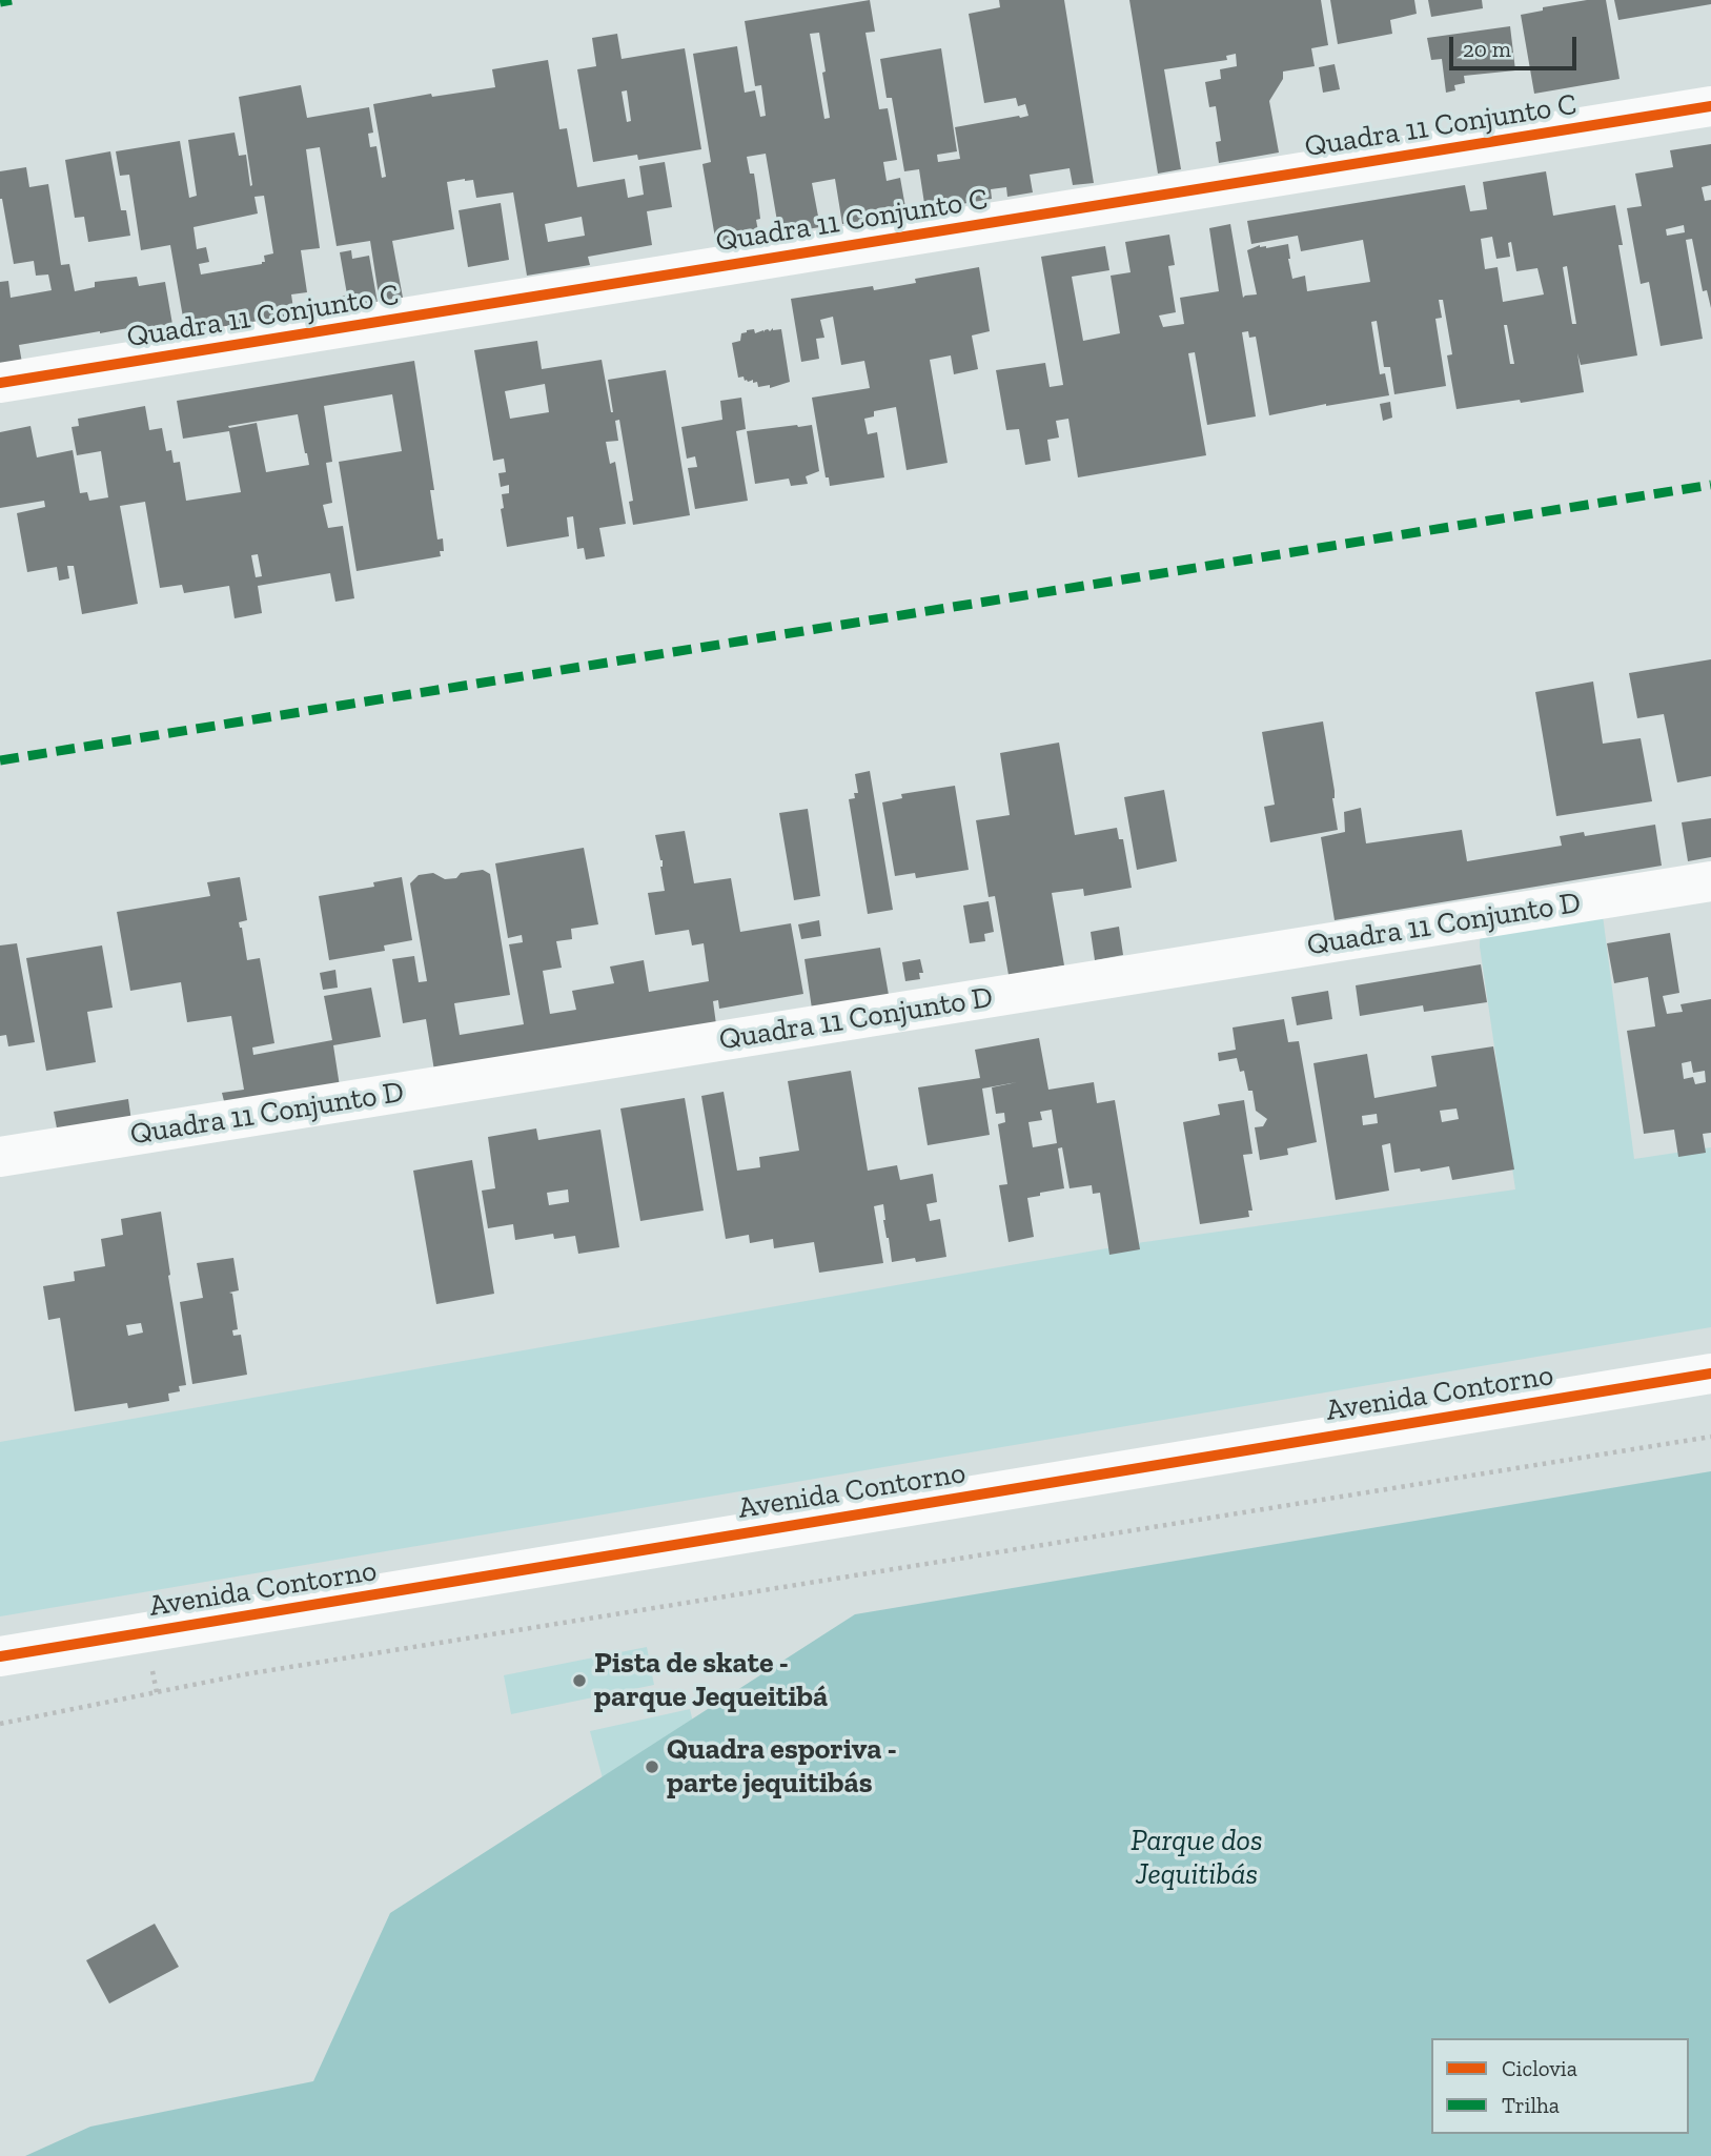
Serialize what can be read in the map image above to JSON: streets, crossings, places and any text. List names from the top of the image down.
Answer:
{
  "streets": {
    "street": ["Quadra 11 Conjunto C", "Quadra 11 Conjunto D", "Avenida Contorno"]
  },
  "parks": ["Parque dos Jequitibás"],
  "places": ["Pista de skate - parque Jequeitibá", "Quadra esporiva - parte jequitibás"],
  "legend": ["Ciclovia", "Trilha"],
  "scale_bar": "20 m"
}
